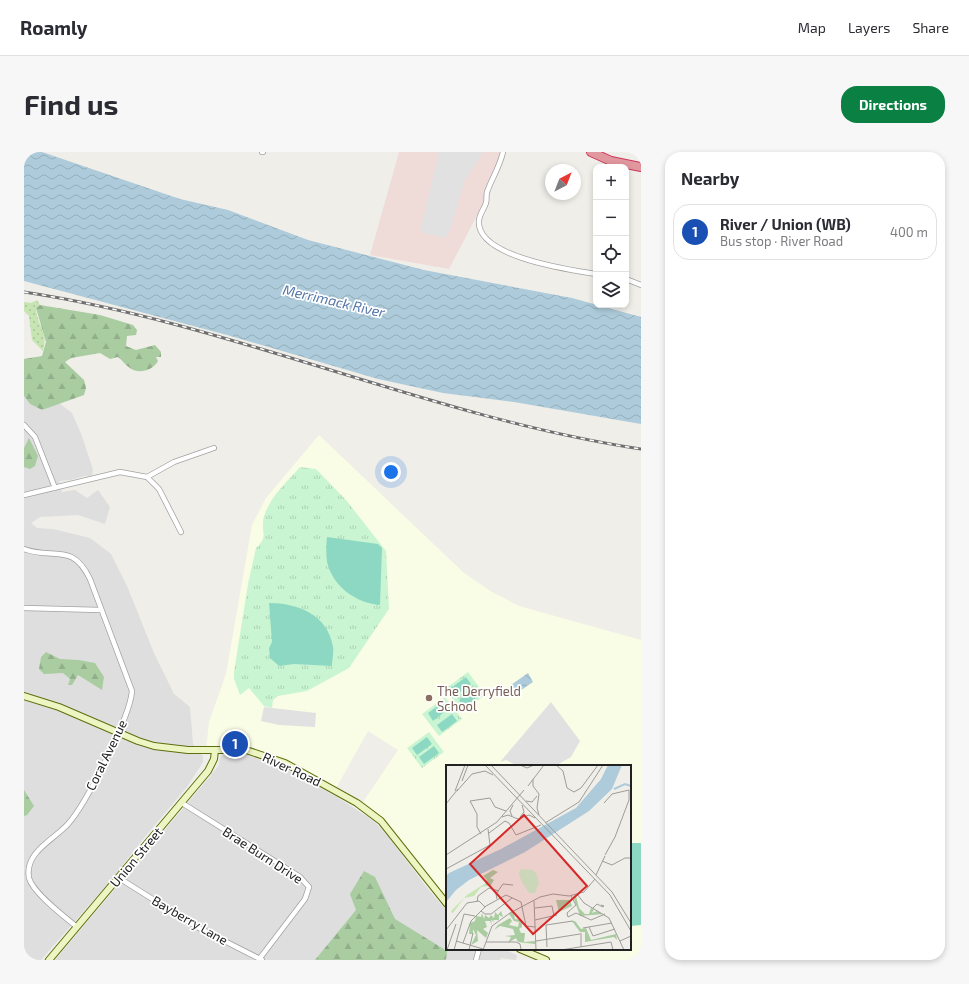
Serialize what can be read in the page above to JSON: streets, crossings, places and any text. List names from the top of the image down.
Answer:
{
  "streets": {
    "street": [
      "Coral Avenue",
      "River Road",
      "Brae Burn Drive",
      "Union Street",
      "Bayberry Lane"
    ]
  },
  "crossings": [
    ["Coral Avenue", "River Road"],
    ["Coral Avenue", "Union Street"],
    ["River Road", "Union Street"],
    ["Brae Burn Drive", "Union Street"],
    ["Brae Burn Drive", "Bayberry Lane"],
    ["Union Street", "Bayberry Lane"]
  ],
  "water": ["Merrimack River"],
  "places": ["The Derryfield School"],
  "north": "top right",
  "page": {
    "header": "Roamly",
    "nav": ["Map", "Layers", "Share"],
    "buttons": "Directions",
    "title": "Find us",
    "heading": "Nearby",
    "map_buttons": ["+", "−"],
    "list": [
      {
        "mark": "1",
        "name": "River / Union (WB)",
        "note": "Bus stop · River Road",
        "value": "400 m"
      }
    ],
    "pins": "1"
  }
}
